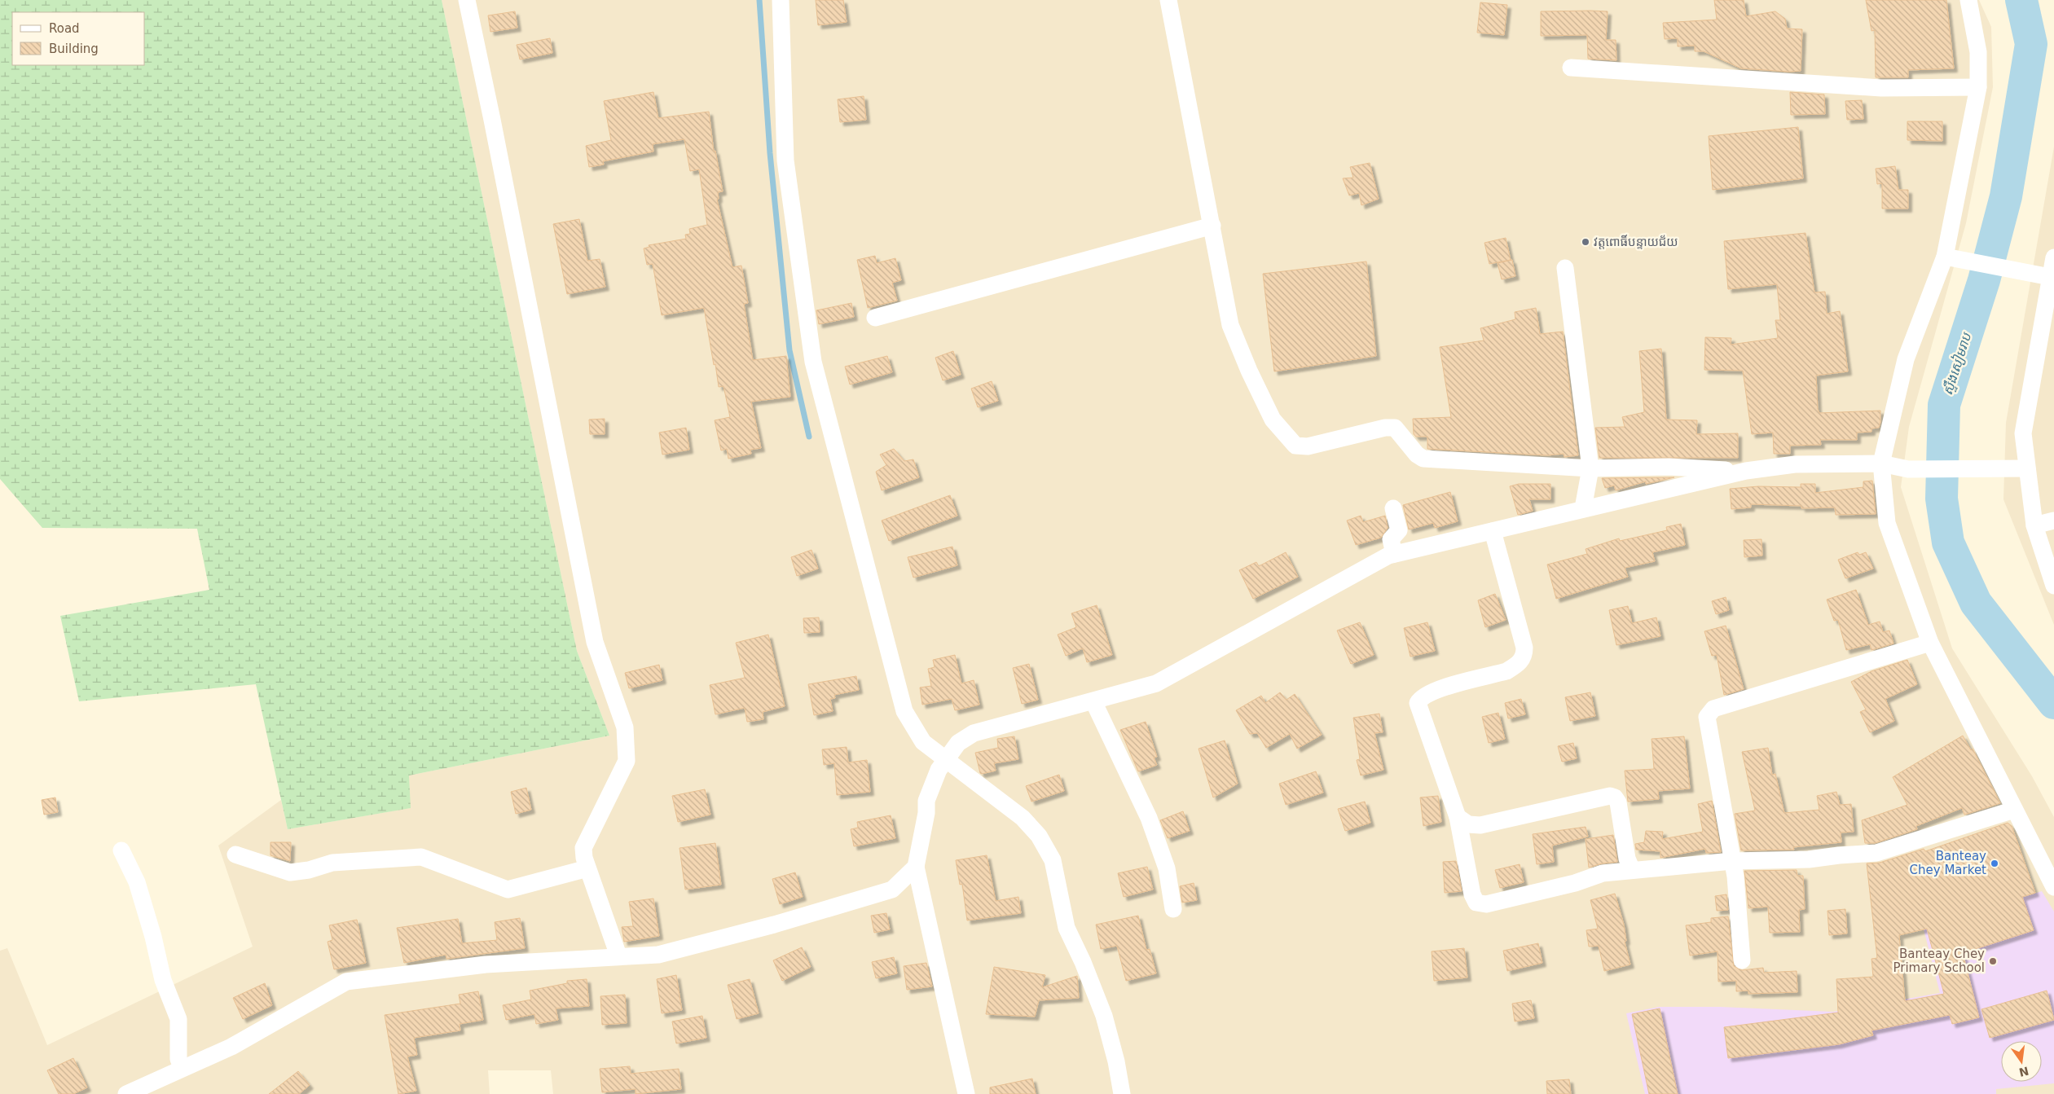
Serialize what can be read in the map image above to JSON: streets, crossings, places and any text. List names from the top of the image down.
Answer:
{
  "water": ["ស្ទឹងសៀមរាប"],
  "places": ["វត្តពោធិ៍បន្ទាយជ័យ", "Banteay Chey Market", "Banteay Chey Primary School"],
  "legend": ["Road", "Building"],
  "north": "bottom"
}
